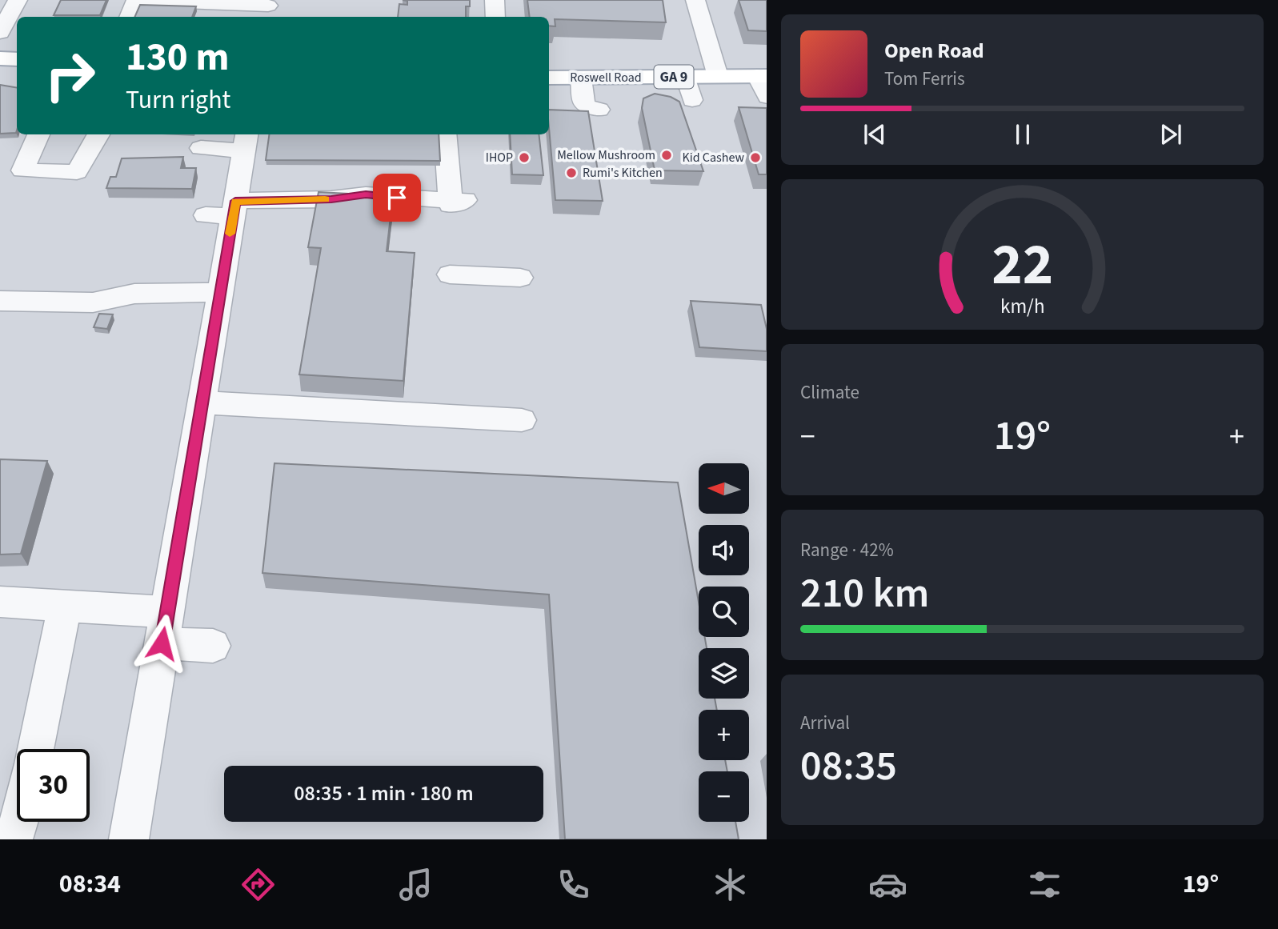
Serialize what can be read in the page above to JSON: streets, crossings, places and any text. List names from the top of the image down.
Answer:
{
  "streets": {
    "main road": ["GA 9", "Roswell Road"]
  },
  "places": [
    "Mellow Mushroom",
    "IHOP",
    "Kid Cashew",
    "Rumi's Kitchen"
  ],
  "north": "left",
  "page": {
    "turn": ["130 m", "Turn right"],
    "song": ["Open Road", "Tom Ferris"],
    "tile": [
      "Climate",
      ["Range · 42%", "210 km"],
      ["Arrival", "08:35"]
    ],
    "heat": ["−", "19°", "+"],
    "map_buttons": ["+", "−"],
    "limit": "30",
    "trip": "08:35 · 1 min · 180 m",
    "tabs": ["08:34", "19°"],
    "gauge": ["22", "km/h"]
  }
}
